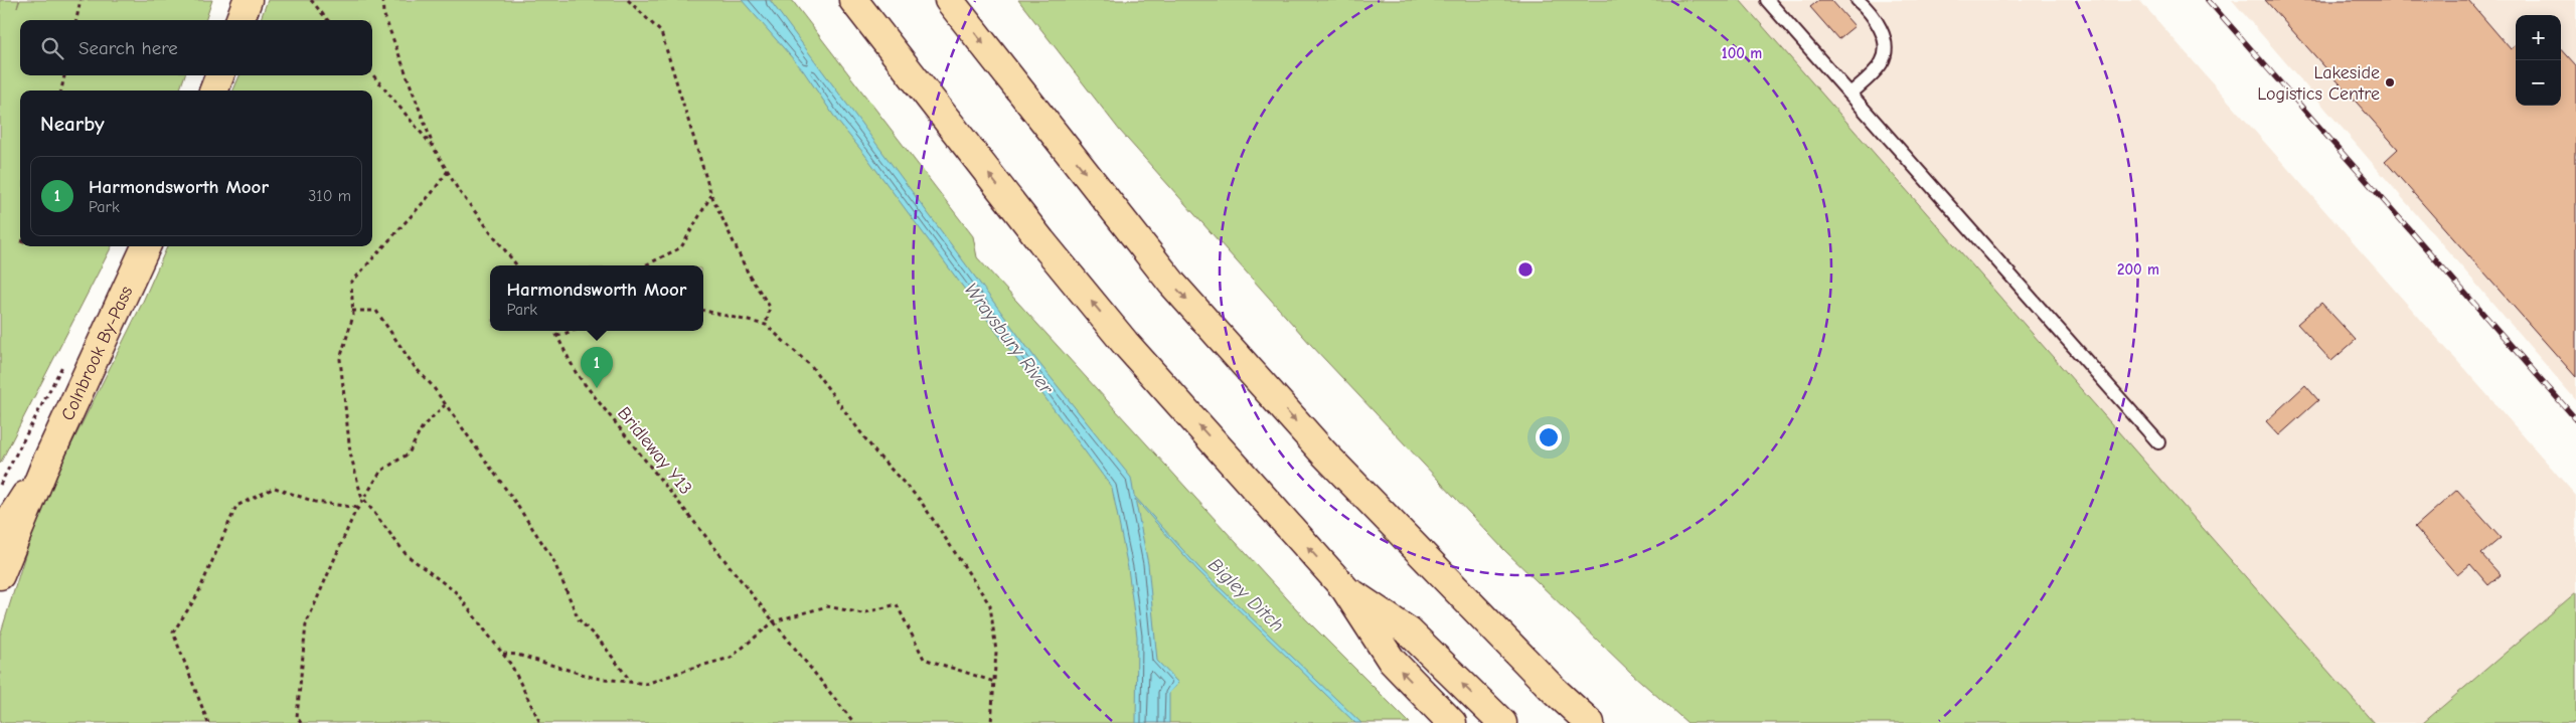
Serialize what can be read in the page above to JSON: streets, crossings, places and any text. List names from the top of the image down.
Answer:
{
  "streets": {
    "main road": ["Colnbrook By-Pass"],
    "path": ["Bridleway Y13"]
  },
  "water": ["Wraysbury River", "Bigley Ditch"],
  "places": ["Lakeside Logistics Centre"],
  "page": {
    "map_buttons": ["+", "−"],
    "search": "Search here",
    "heading": "Nearby",
    "list": [
      {
        "mark": "1",
        "name": "Harmondsworth Moor",
        "note": "Park",
        "value": "310 m"
      }
    ],
    "popup": ["Harmondsworth Moor", "Park"],
    "pins": "1"
  },
  "rings": ["100 m", "200 m"]
}
